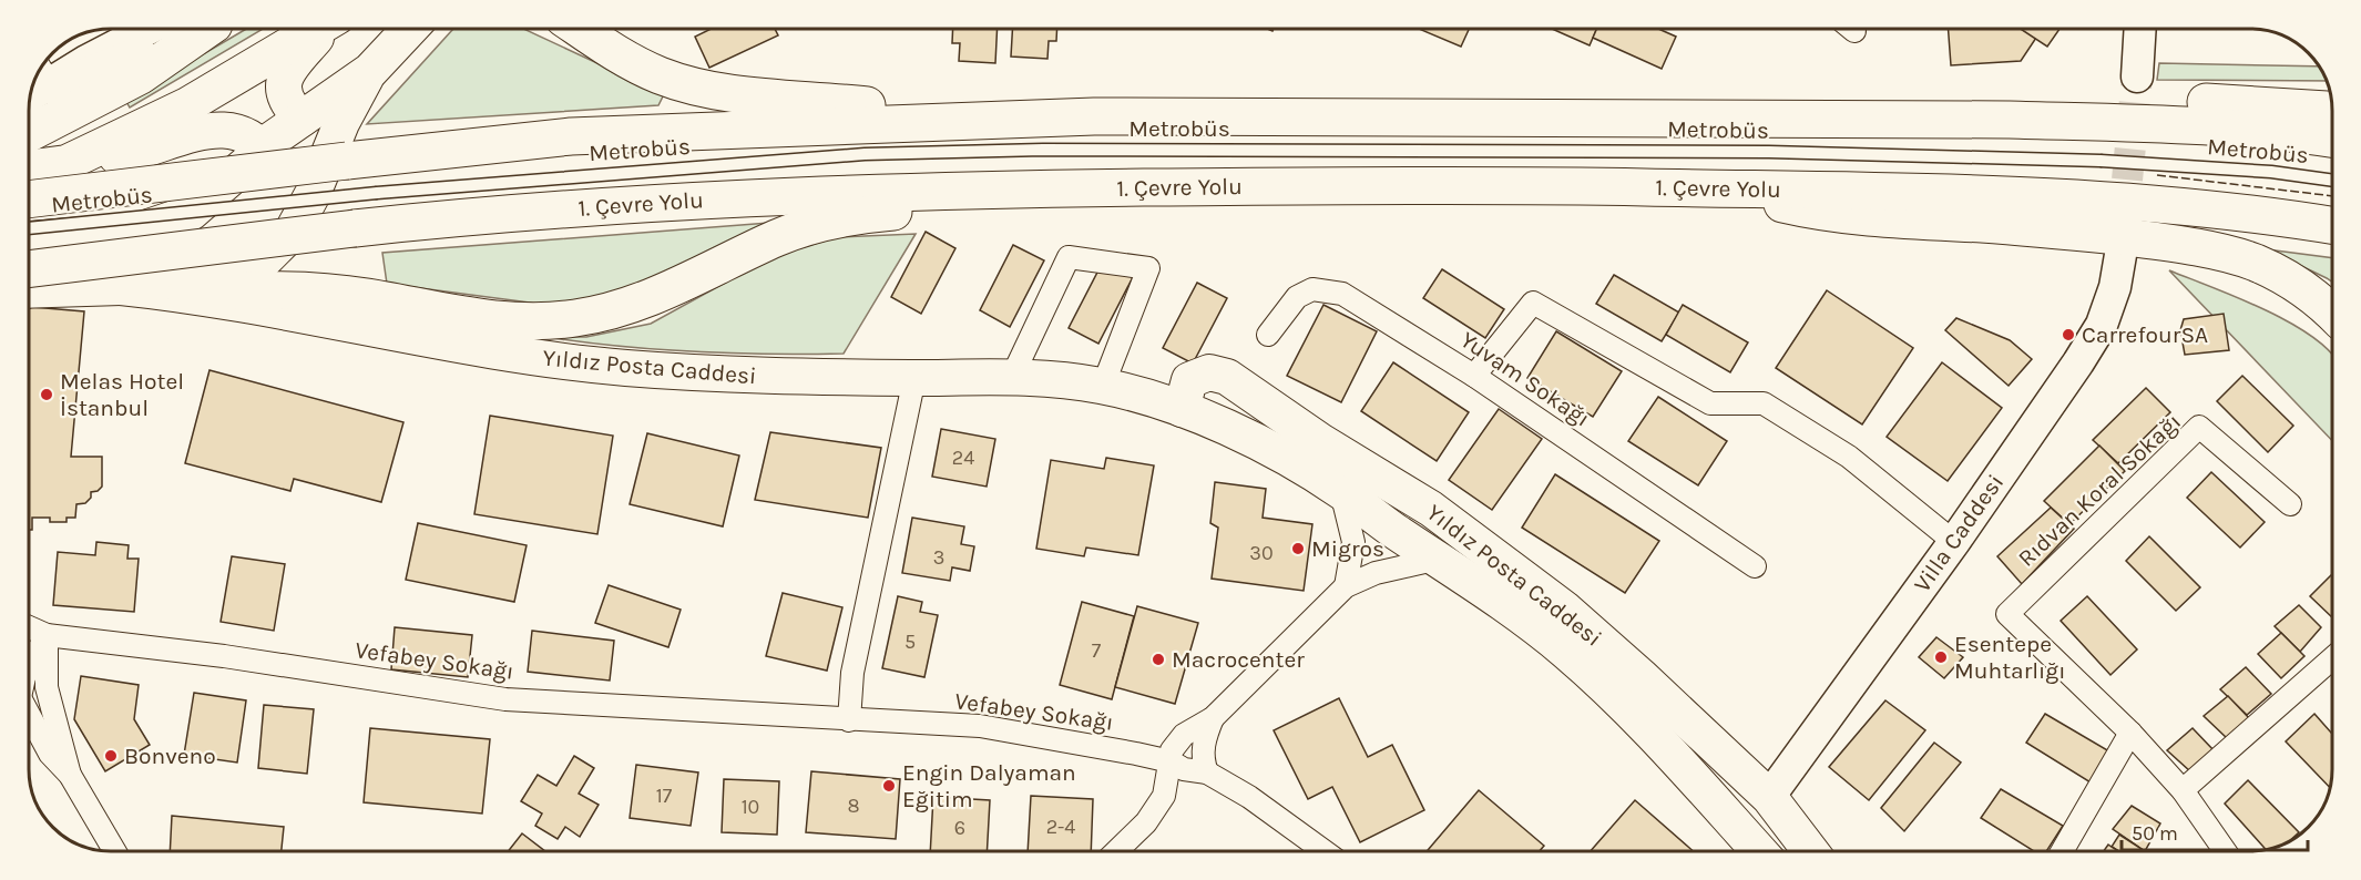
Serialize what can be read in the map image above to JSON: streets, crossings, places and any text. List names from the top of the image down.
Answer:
{
  "streets": {
    "highway": ["1. Çevre Yolu"],
    "main road": ["Yıldız Posta Caddesi", "Villa Caddesi"],
    "street": ["Yuvam Sokağı", "Rıdvan Koral Sokağı", "Vefabey Sokağı"],
    "lane": ["Metrobüs"]
  },
  "crossings": [
    ["Yıldız Posta Caddesi", "Villa Caddesi"]
  ],
  "places": [
    "CarrefourSA",
    "Melas Hotel İstanbul",
    "Migros",
    "Esentepe Muhtarlığı",
    "Macrocenter",
    "Bonveno",
    "Engin Dalyaman Eğitim"
  ],
  "house_numbers": [
    "24",
    "30",
    "3",
    "5",
    "7",
    "17",
    "8",
    "10",
    "2-4",
    "6"
  ],
  "scale_bar": "50 m"
}
